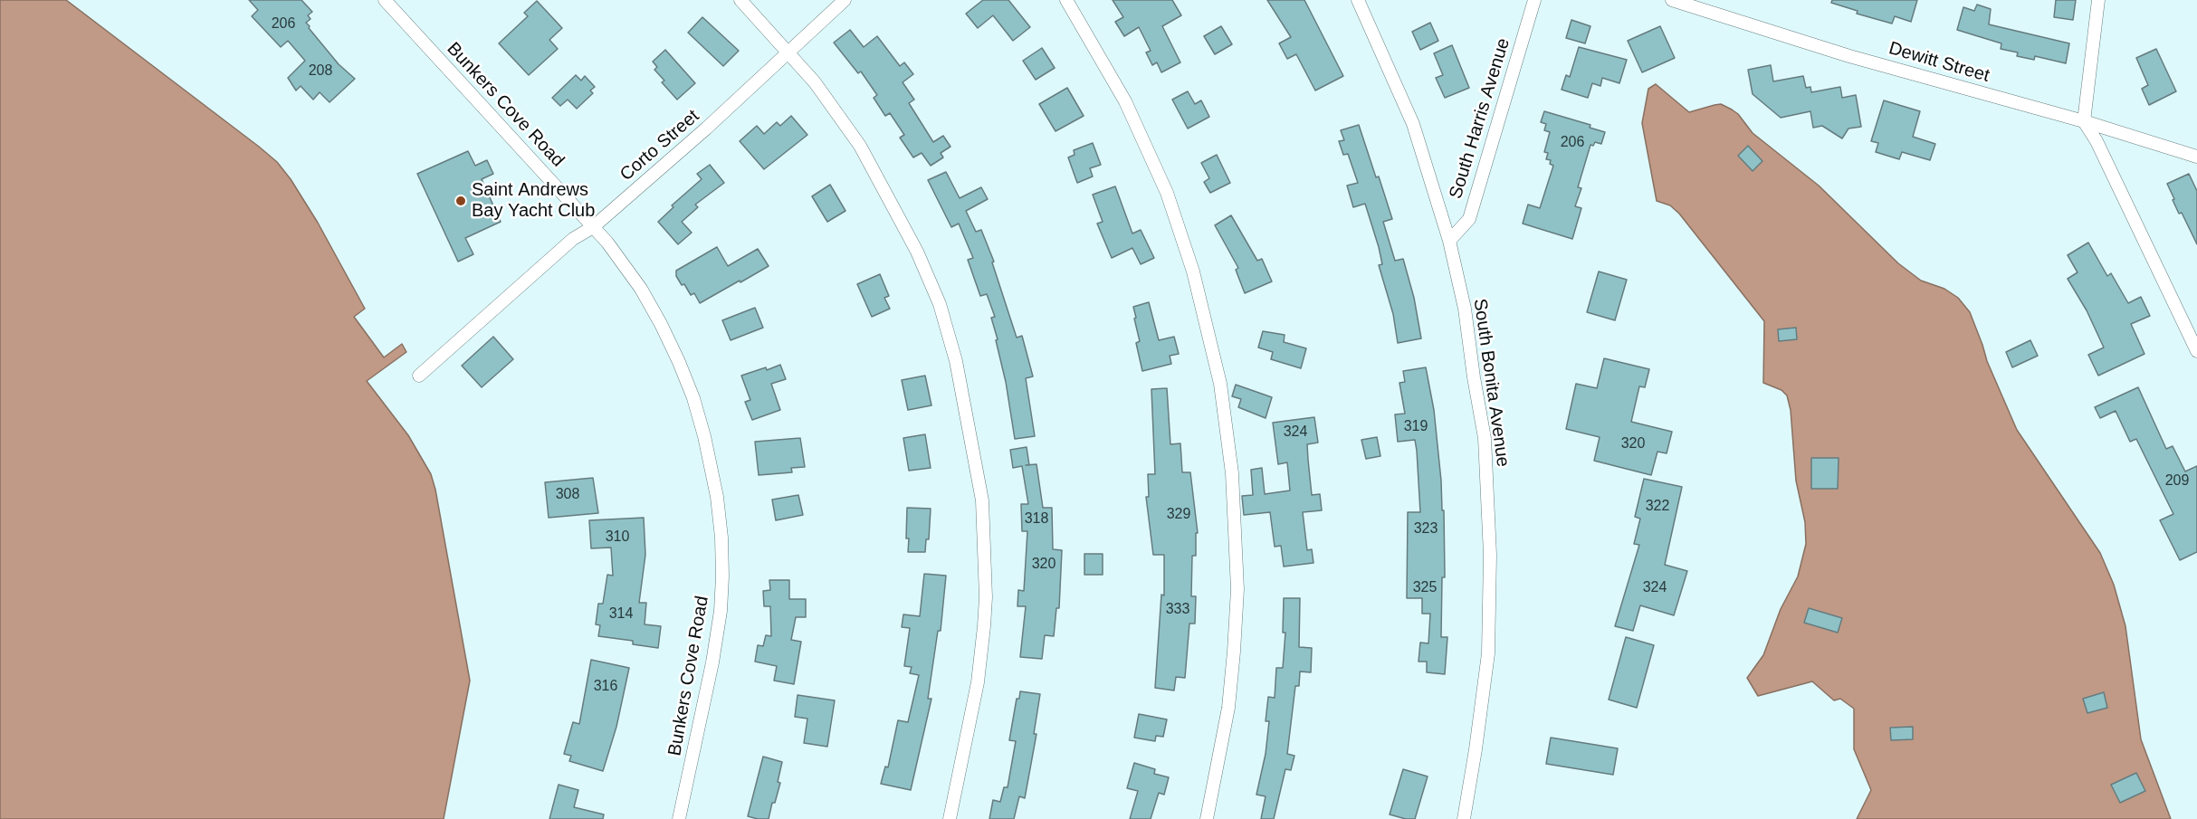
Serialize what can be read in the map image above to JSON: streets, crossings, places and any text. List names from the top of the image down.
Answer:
{
  "streets": {
    "street": [
      "Dewitt Street",
      "Bunkers Cove Road",
      "South Harris Avenue",
      "Corto Street",
      "South Bonita Avenue"
    ]
  },
  "crossings": [
    ["Bunkers Cove Road", "Corto Street"],
    ["South Harris Avenue", "South Bonita Avenue"]
  ],
  "places": ["Saint Andrews Bay Yacht Club"],
  "house_numbers": [
    "206",
    "208",
    "206",
    "319",
    "324",
    "320",
    "209",
    "308",
    "322",
    "329",
    "318",
    "323",
    "310",
    "320",
    "325",
    "324",
    "333",
    "314",
    "316"
  ]
}
